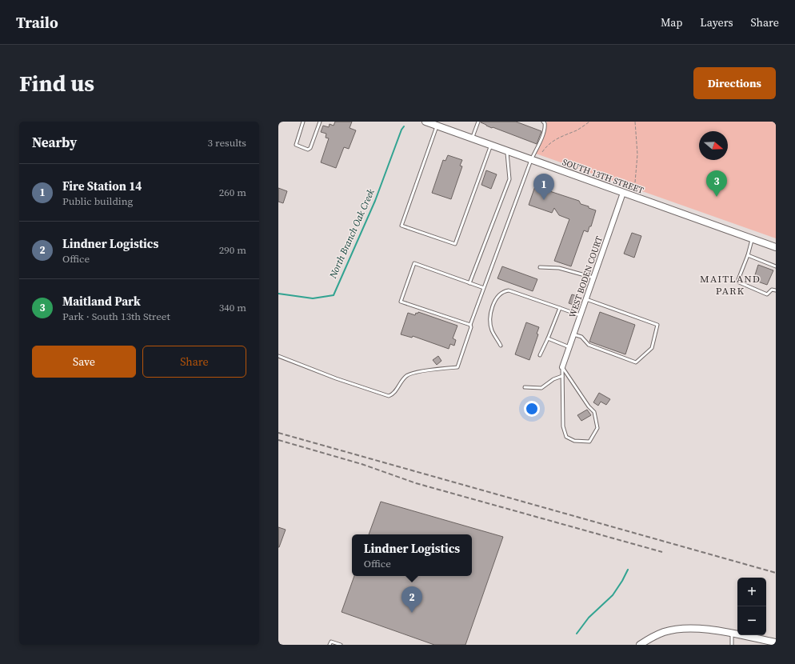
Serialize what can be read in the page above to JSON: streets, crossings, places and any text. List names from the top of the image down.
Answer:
{
  "streets": {
    "street": ["SOUTH 13TH STREET", "WEST BODEN COURT"]
  },
  "crossings": [
    ["SOUTH 13TH STREET", "WEST BODEN COURT"]
  ],
  "districts": ["MAITLAND PARK"],
  "water": ["North Branch Oak Creek"],
  "north": "right",
  "page": {
    "header": "Trailo",
    "nav": ["Map", "Layers", "Share"],
    "buttons": [
      "Directions",
      ["Save", "Share"]
    ],
    "title": "Find us",
    "heading": ["Nearby", "3 results"],
    "list": [
      {
        "mark": "1",
        "name": "Fire Station 14",
        "note": "Public building",
        "value": "260 m"
      },
      {
        "mark": "2",
        "name": "Lindner Logistics",
        "note": "Office",
        "value": "290 m"
      },
      {
        "mark": "3",
        "name": "Maitland Park",
        "note": "Park · South 13th Street",
        "value": "340 m"
      }
    ],
    "pins": ["3", "1", "2"],
    "popup": ["Lindner Logistics", "Office"],
    "map_buttons": ["+", "−"]
  }
}
